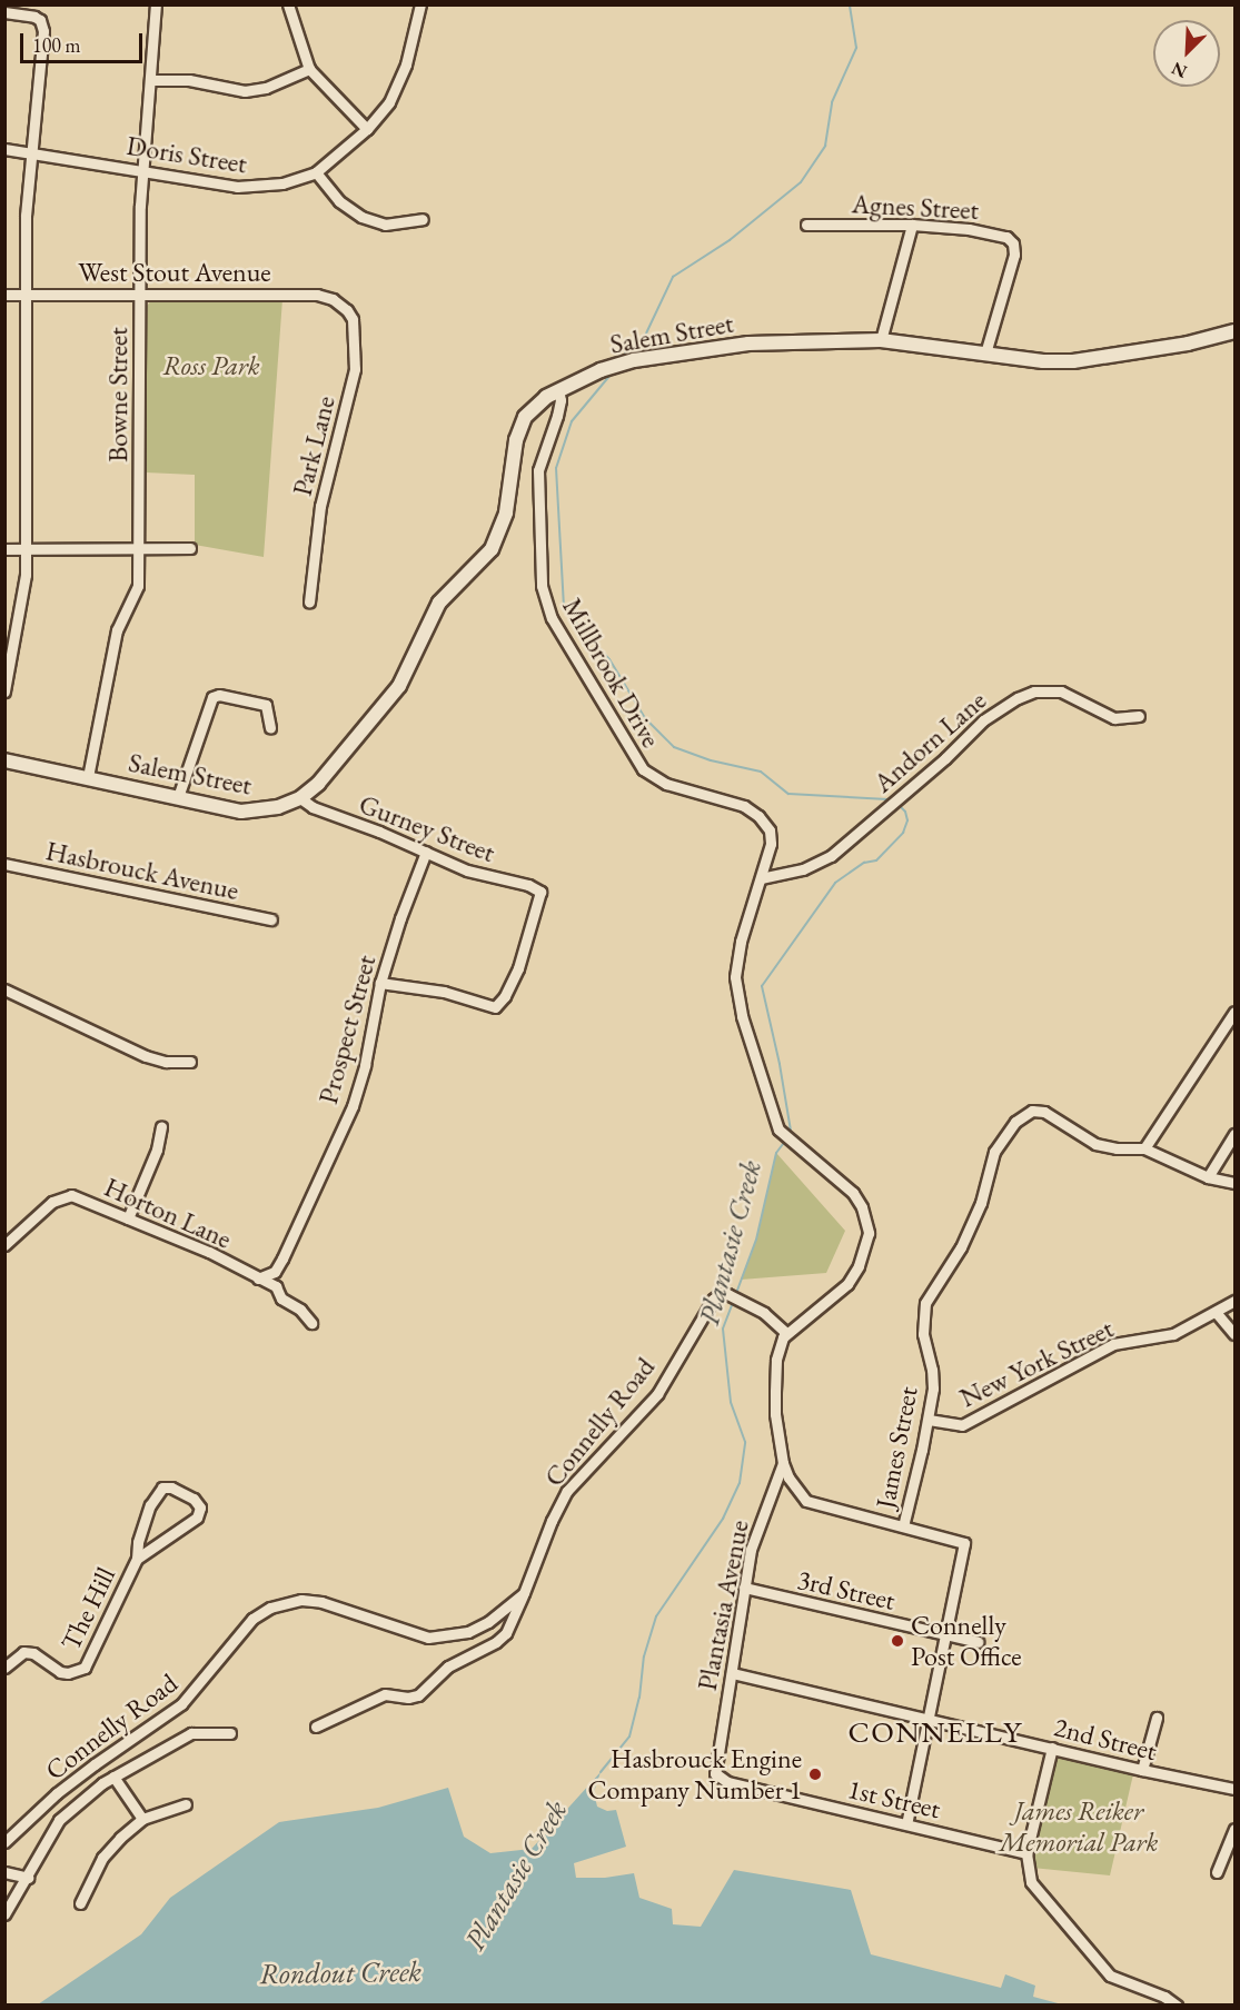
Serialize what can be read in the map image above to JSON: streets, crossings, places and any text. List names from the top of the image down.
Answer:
{
  "streets": {
    "street": [
      "Doris Street",
      "Agnes Street",
      "West Stout Avenue",
      "Salem Street",
      "Bowne Street",
      "Park Lane",
      "Millbrook Drive",
      "Andorn Lane",
      "Gurney Street",
      "Hasbrouck Avenue",
      "Prospect Street",
      "Horton Lane",
      "New York Street",
      "Connelly Road",
      "James Street",
      "3rd Street",
      "Plantasia Avenue",
      "The Hill",
      "2nd Street",
      "1st Street"
    ]
  },
  "crossings": [
    ["Doris Street", "Bowne Street"],
    ["Agnes Street", "Salem Street"],
    ["West Stout Avenue", "Bowne Street"],
    ["West Stout Avenue", "Park Lane"],
    ["Salem Street", "Bowne Street"],
    ["Salem Street", "Millbrook Drive"],
    ["Salem Street", "Gurney Street"],
    ["Millbrook Drive", "Andorn Lane"],
    ["Millbrook Drive", "Connelly Road"],
    ["Millbrook Drive", "Plantasia Avenue"],
    ["Gurney Street", "Prospect Street"],
    ["Prospect Street", "Horton Lane"],
    ["New York Street", "James Street"],
    ["Connelly Road", "Plantasia Avenue"],
    ["3rd Street", "Plantasia Avenue"],
    ["Plantasia Avenue", "2nd Street"],
    ["Plantasia Avenue", "1st Street"]
  ],
  "districts": ["CONNELLY"],
  "water": ["Plantasie Creek", "Rondout Creek"],
  "parks": ["Ross Park", "James Reiker Memorial Park"],
  "places": ["Connelly Post Office", "Hasbrouck Engine Company Number 1"],
  "scale_bar": "100 m",
  "north": "bottom left"
}
